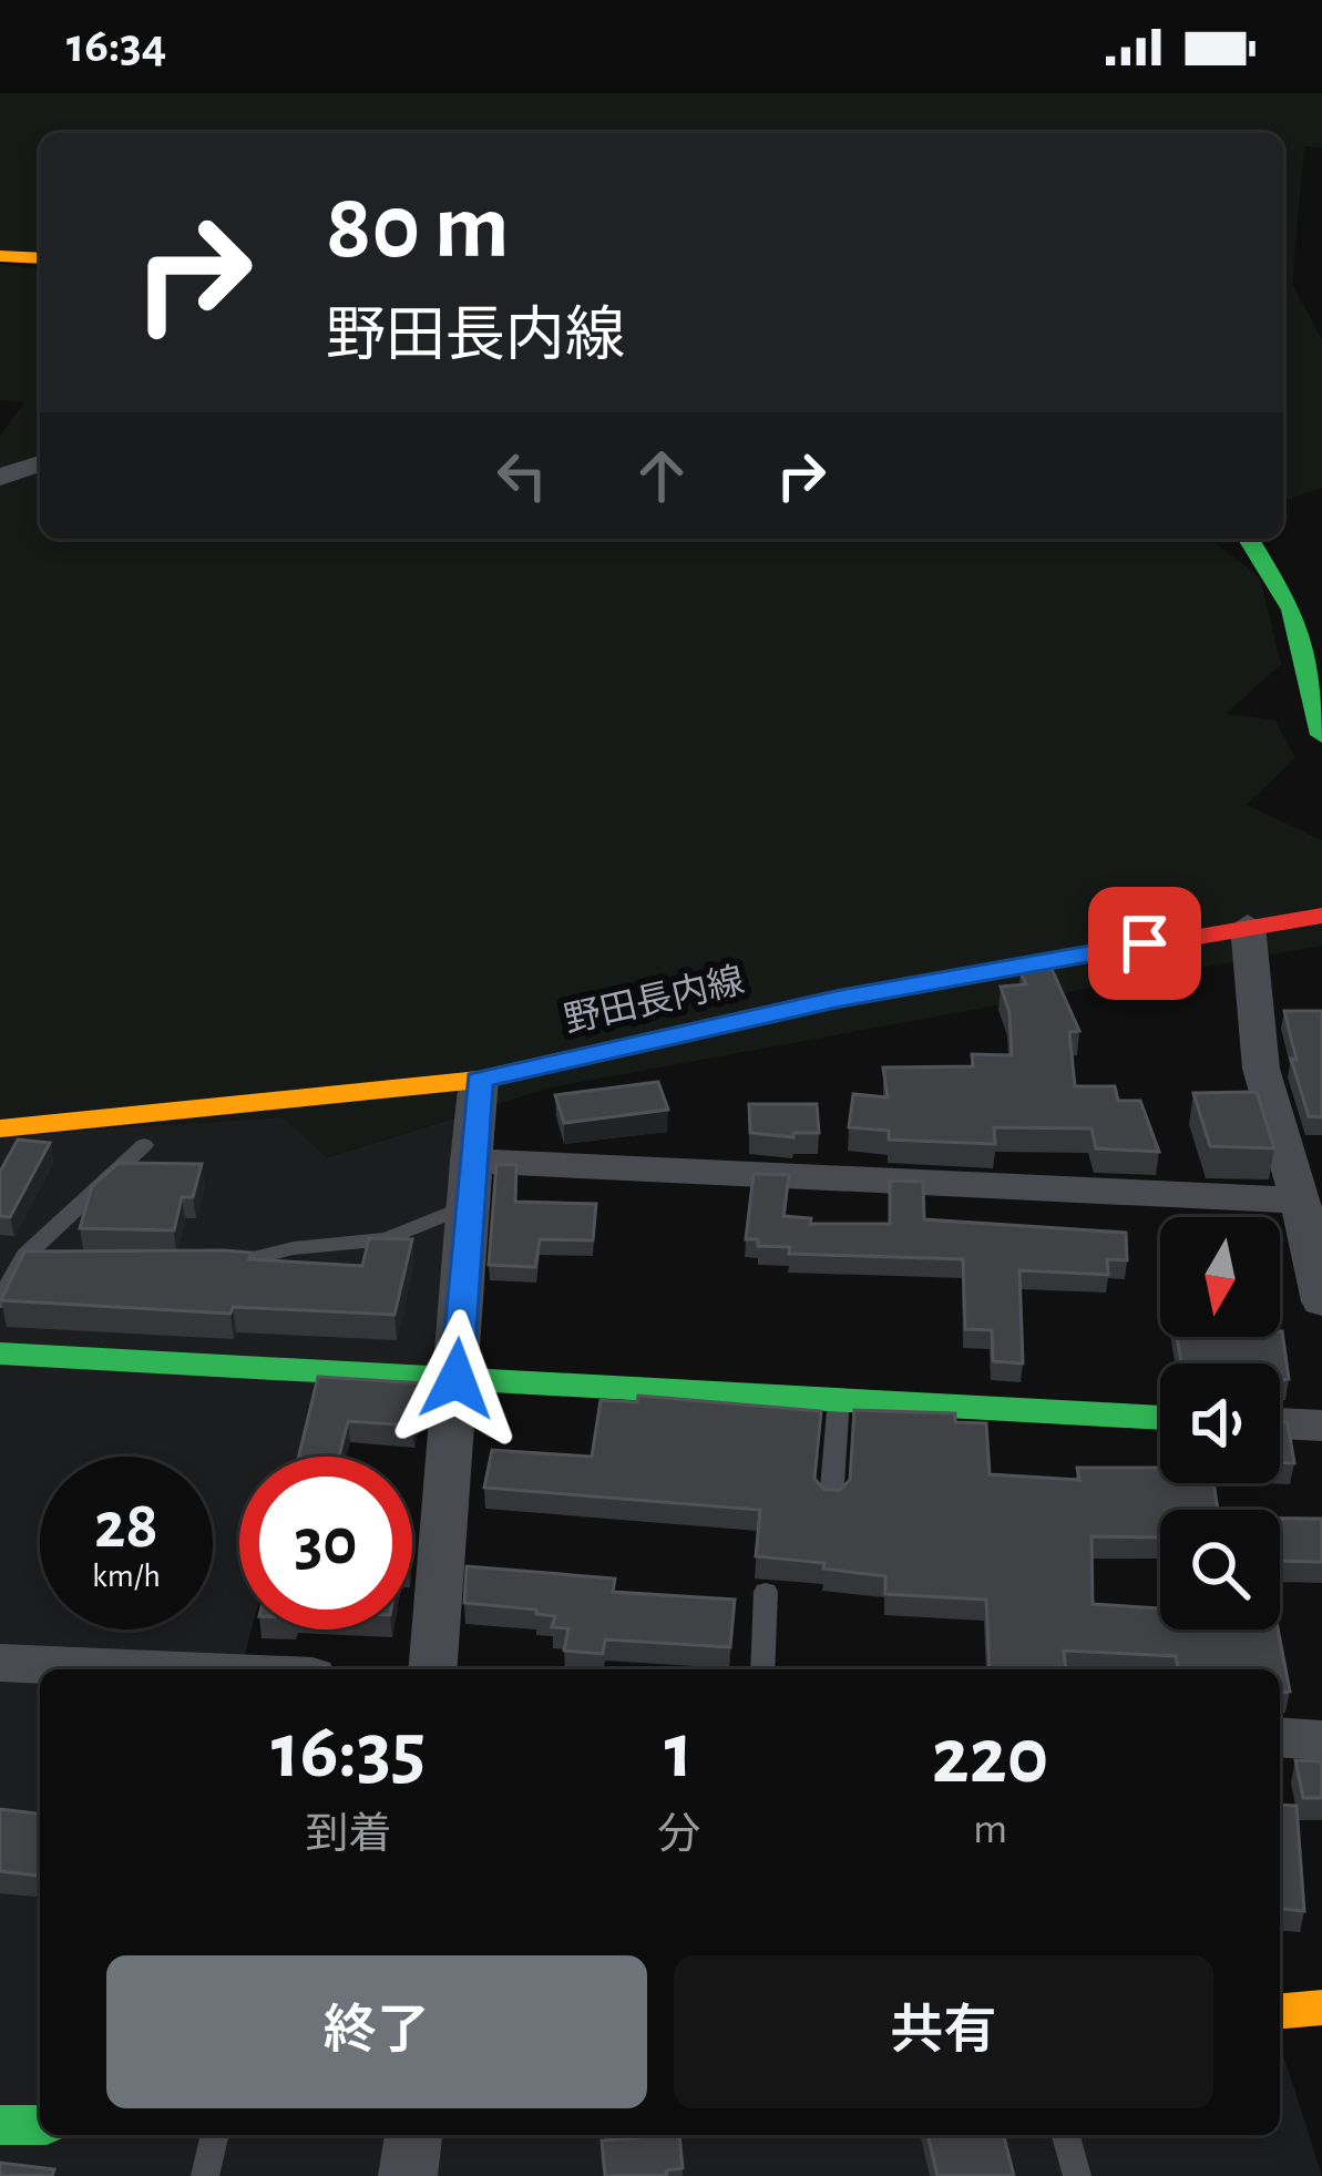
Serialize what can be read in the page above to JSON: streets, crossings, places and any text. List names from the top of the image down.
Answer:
{
  "streets": {
    "street": ["野田長内線"]
  },
  "north": "bottom",
  "page": {
    "status": "16:34",
    "turn": ["80 m", "野田長内線"],
    "speed": "28 km/h",
    "limit": "30",
    "eta": [
      "16:35",
      "到着",
      "1",
      "分",
      "220",
      "m"
    ],
    "buttons": ["終了", "共有"]
  }
}
